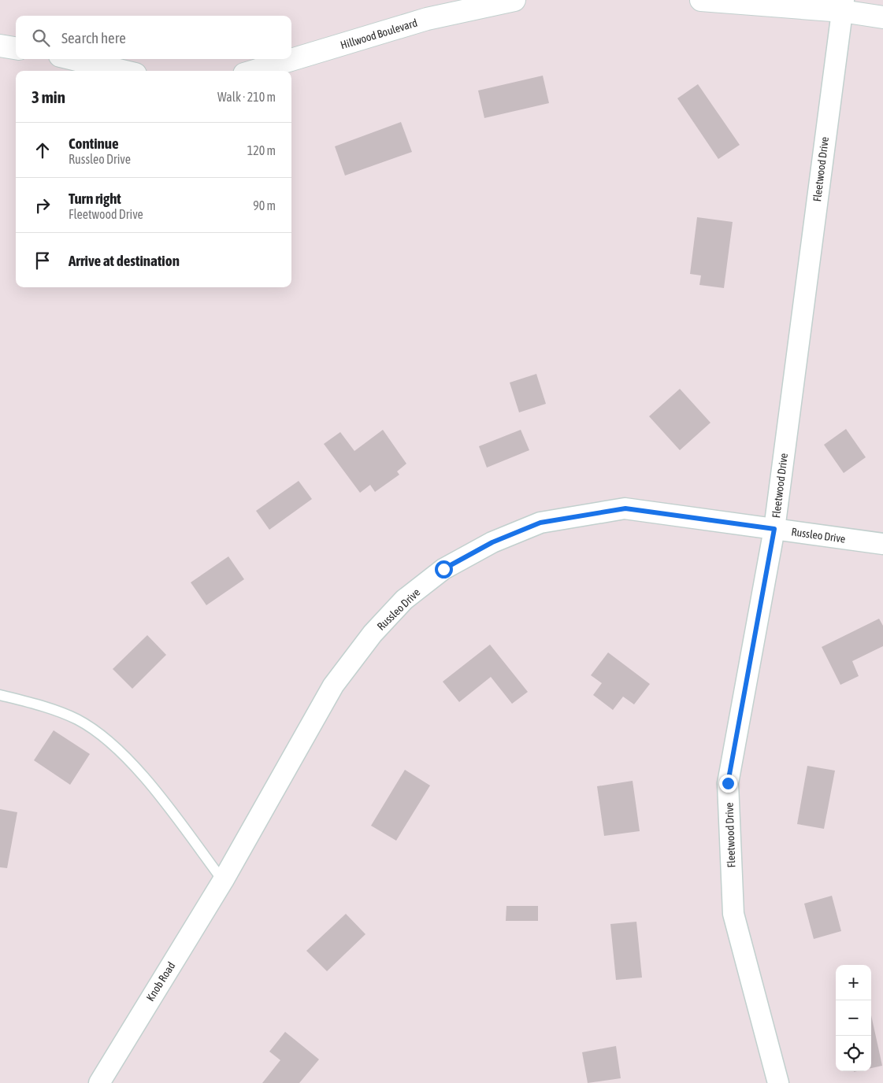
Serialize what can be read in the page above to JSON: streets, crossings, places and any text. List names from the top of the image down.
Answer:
{
  "streets": {
    "street": [
      "Hillwood Boulevard",
      "Fleetwood Drive",
      "Russleo Drive",
      "Knob Road"
    ]
  },
  "crossings": [
    ["Fleetwood Drive", "Russleo Drive"],
    ["Russleo Drive", "Knob Road"]
  ],
  "page": {
    "search": "Search here",
    "heading": ["3 min", "Walk · 210 m"],
    "list": [
      ["Continue", "Russleo Drive", "120 m"],
      ["Turn right", "Fleetwood Drive", "90 m"],
      "Arrive at destination"
    ],
    "map_buttons": ["+", "−"]
  }
}
